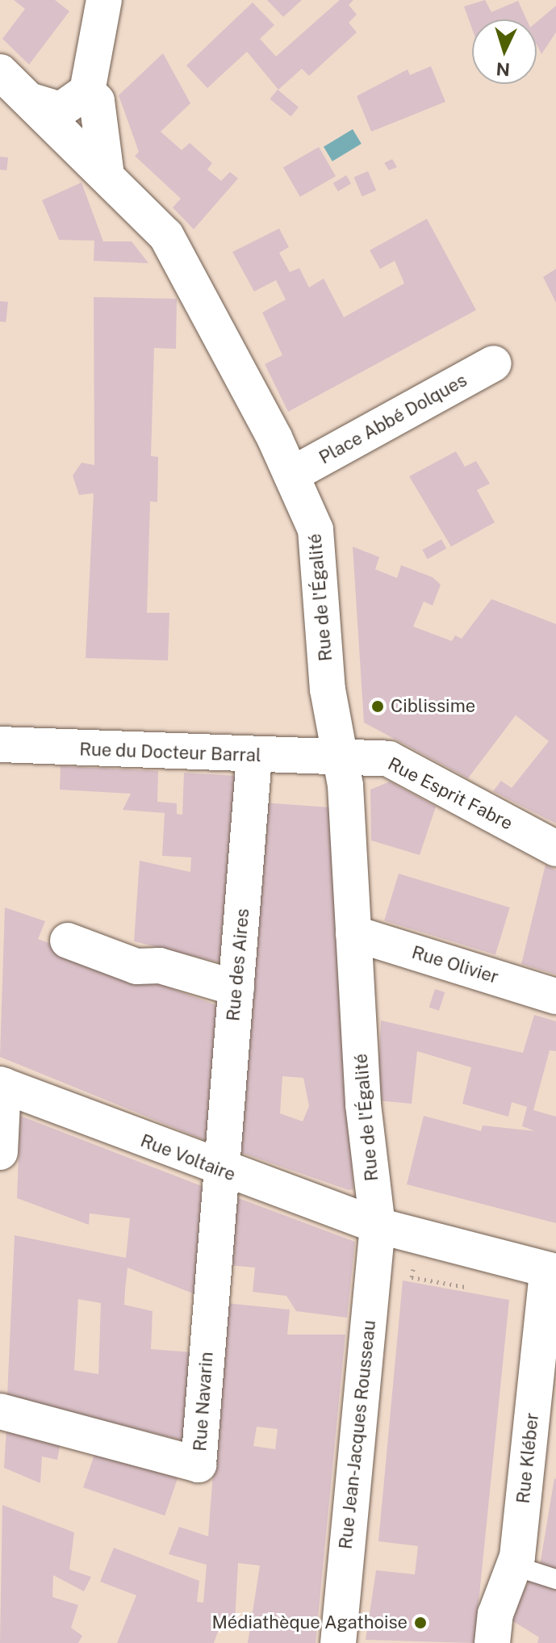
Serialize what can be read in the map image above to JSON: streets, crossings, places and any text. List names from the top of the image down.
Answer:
{
  "streets": {
    "street": [
      "Place Abbé Dolques",
      "Rue de l'Égalité",
      "Rue du Docteur Barral",
      "Rue Esprit Fabre",
      "Rue des Aires",
      "Rue Olivier",
      "Rue Voltaire",
      "Rue Navarin",
      "Rue Jean-Jacques Rousseau",
      "Rue Kléber"
    ]
  },
  "crossings": [
    ["Place Abbé Dolques", "Rue de l'Égalité"],
    ["Rue de l'Égalité", "Rue du Docteur Barral"],
    ["Rue de l'Égalité", "Rue Esprit Fabre"],
    ["Rue de l'Égalité", "Rue Olivier"],
    ["Rue de l'Égalité", "Rue Voltaire"],
    ["Rue de l'Égalité", "Rue Jean-Jacques Rousseau"],
    ["Rue du Docteur Barral", "Rue Esprit Fabre"],
    ["Rue du Docteur Barral", "Rue des Aires"],
    ["Rue des Aires", "Rue Voltaire"],
    ["Rue des Aires", "Rue Navarin"],
    ["Rue Voltaire", "Rue Navarin"],
    ["Rue Voltaire", "Rue Jean-Jacques Rousseau"],
    ["Rue Voltaire", "Rue Kléber"]
  ],
  "places": ["Ciblissime", "Médiathèque Agathoise"],
  "north": "bottom"
}
